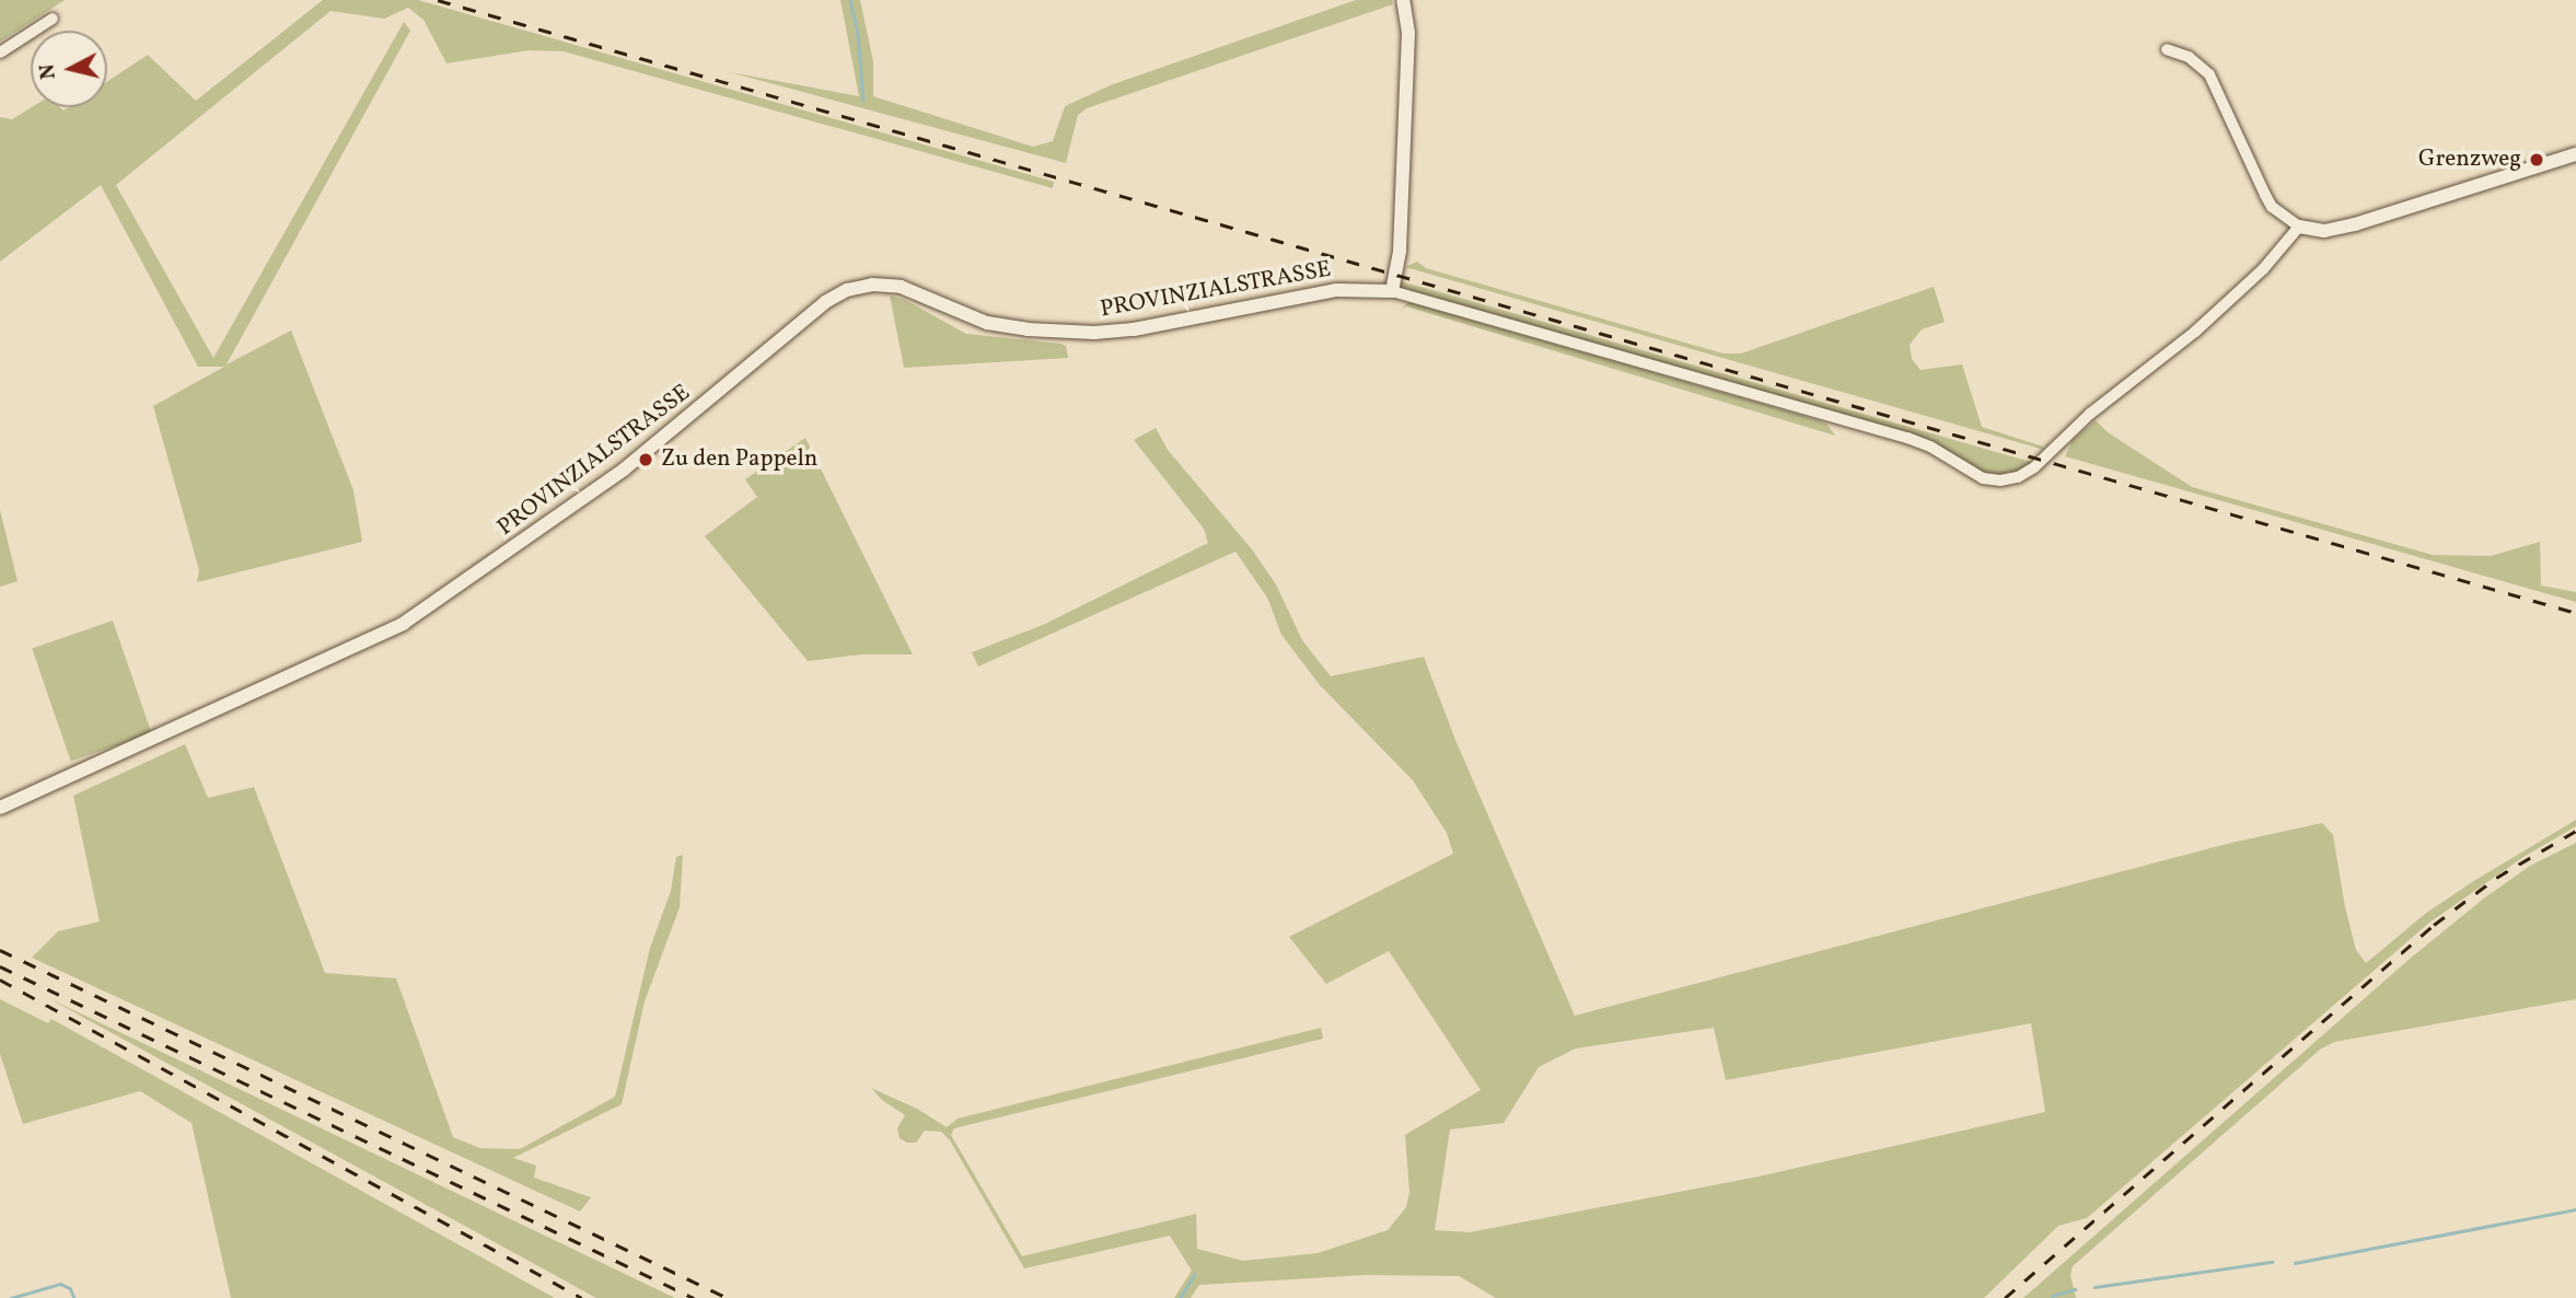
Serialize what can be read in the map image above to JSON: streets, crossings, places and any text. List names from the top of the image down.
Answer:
{
  "streets": {
    "street": ["PROVINZIALSTRASSE"]
  },
  "places": ["Grenzweg", "Zu den Pappeln"],
  "north": "left"
}
